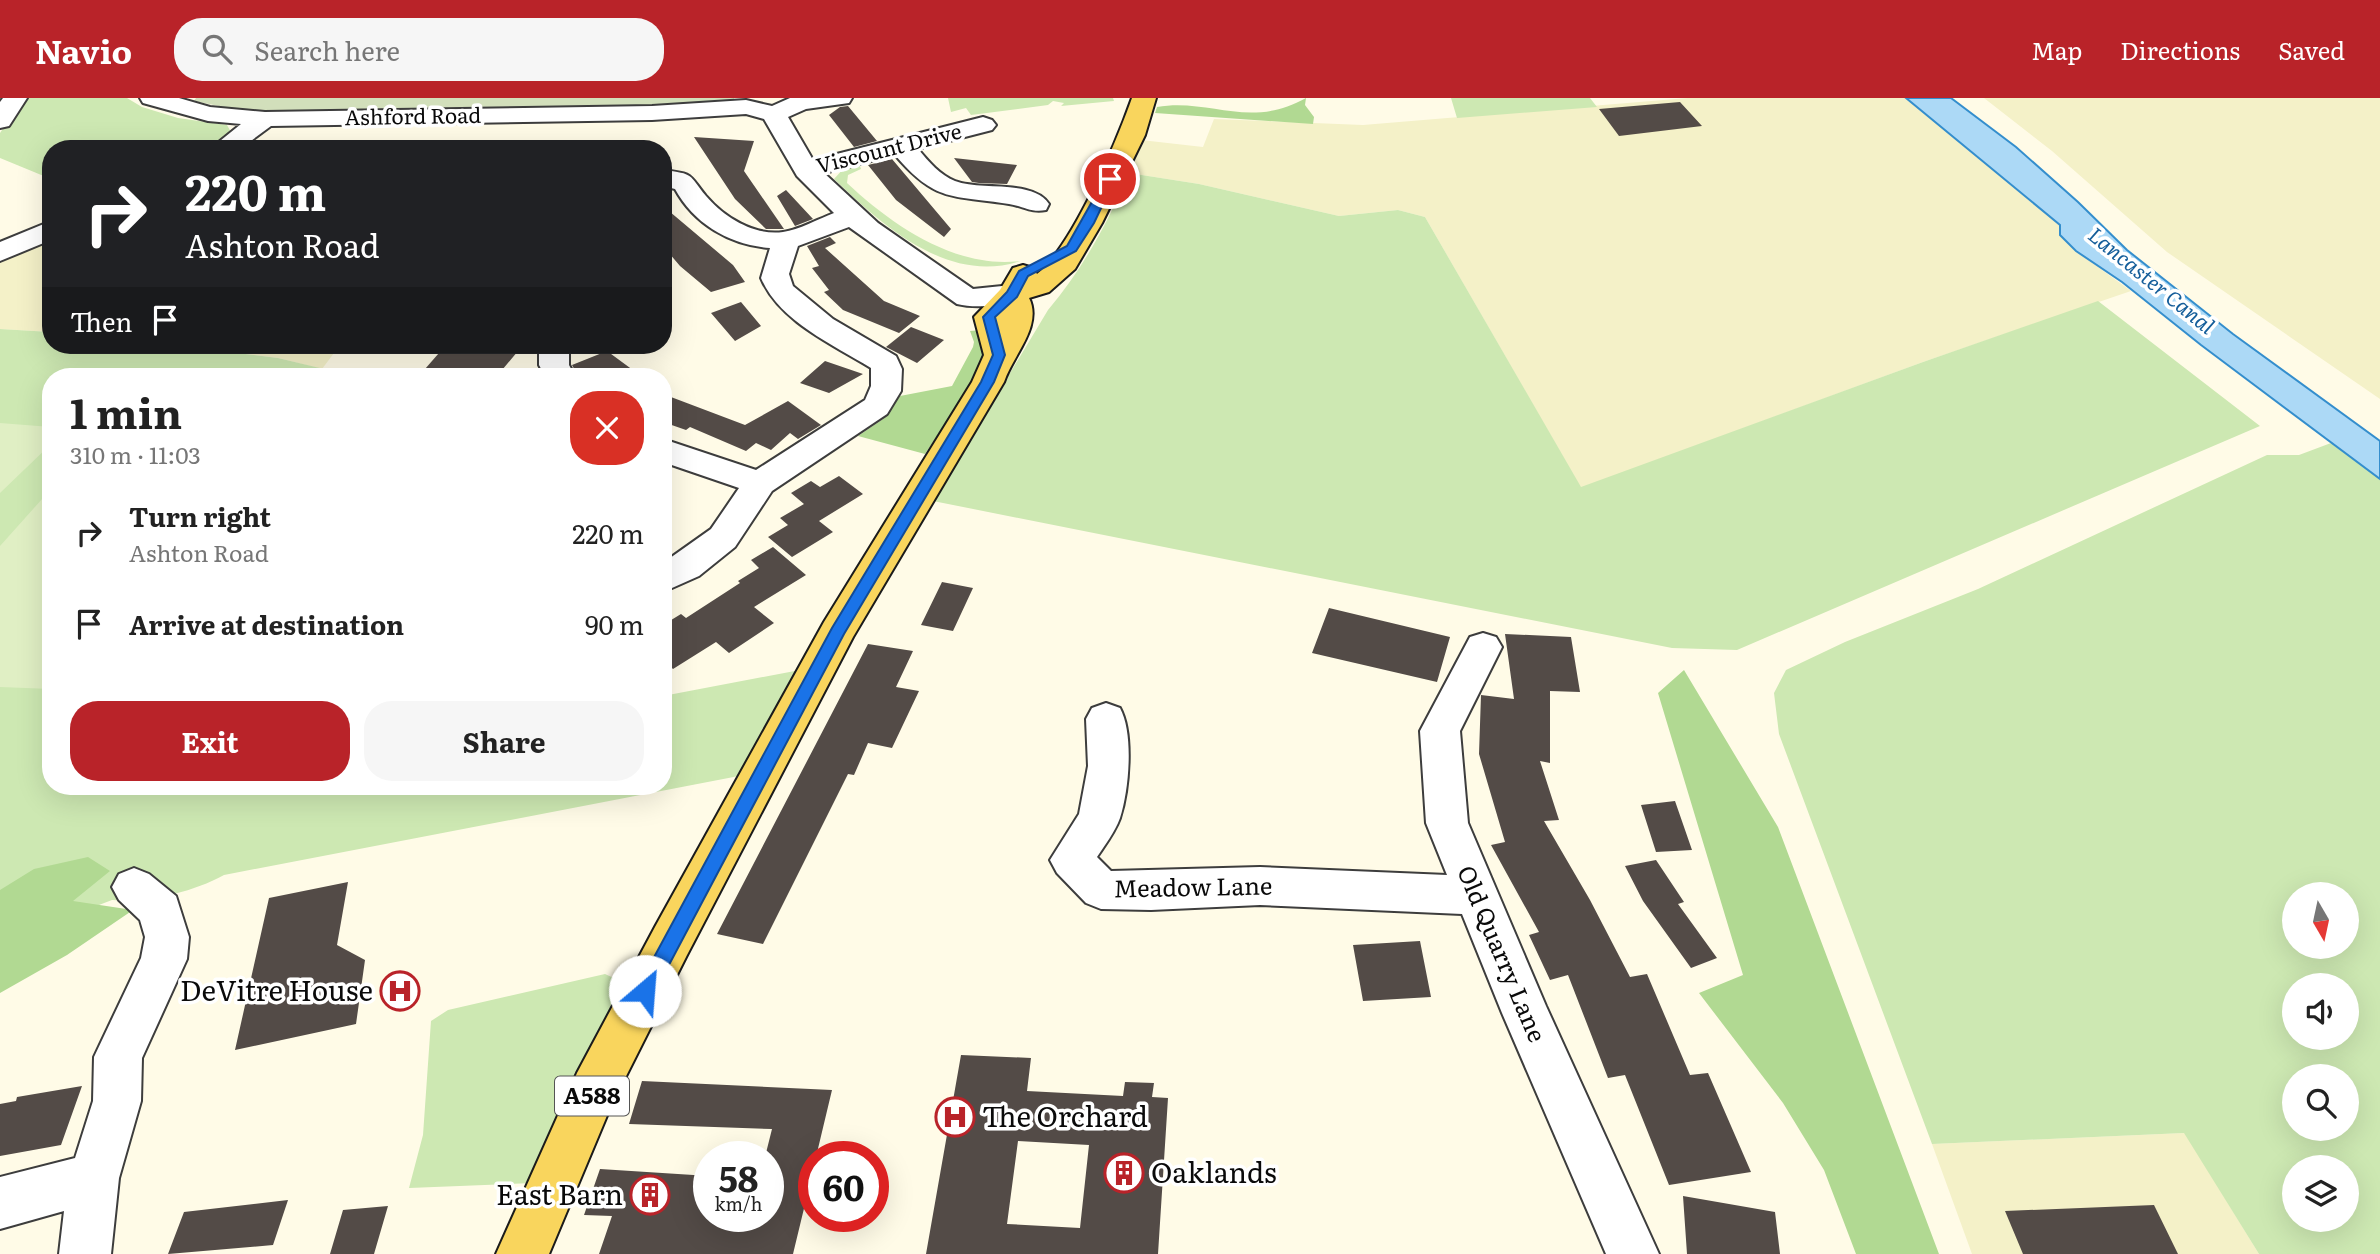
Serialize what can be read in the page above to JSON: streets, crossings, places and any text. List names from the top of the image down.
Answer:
{
  "streets": {
    "main road": ["A588"],
    "street": [
      "Ashford Road",
      "Viscount Drive",
      "Meadow Lane",
      "Old Quarry Lane"
    ]
  },
  "crossings": [
    ["Meadow Lane", "Old Quarry Lane"]
  ],
  "water": ["Lancaster Canal"],
  "places": {
    "hospital": ["DeVitre House", "The Orchard"],
    "building": ["Oaklands", "East Barn"]
  },
  "north": "bottom",
  "page": {
    "header": "Navio",
    "search": "Search here",
    "nav": ["Map", "Directions", "Saved"],
    "turn": ["220 m", "Ashton Road"],
    "then": "Then",
    "heading": ["1 min", "310 m · 11:03"],
    "list": [
      {
        "name": "Turn right",
        "note": "Ashton Road",
        "value": "220 m"
      },
      {
        "name": "Arrive at destination",
        "value": "90 m"
      }
    ],
    "buttons": ["Exit", "Share"],
    "speed": "58 km/h",
    "limit": "60"
  }
}
